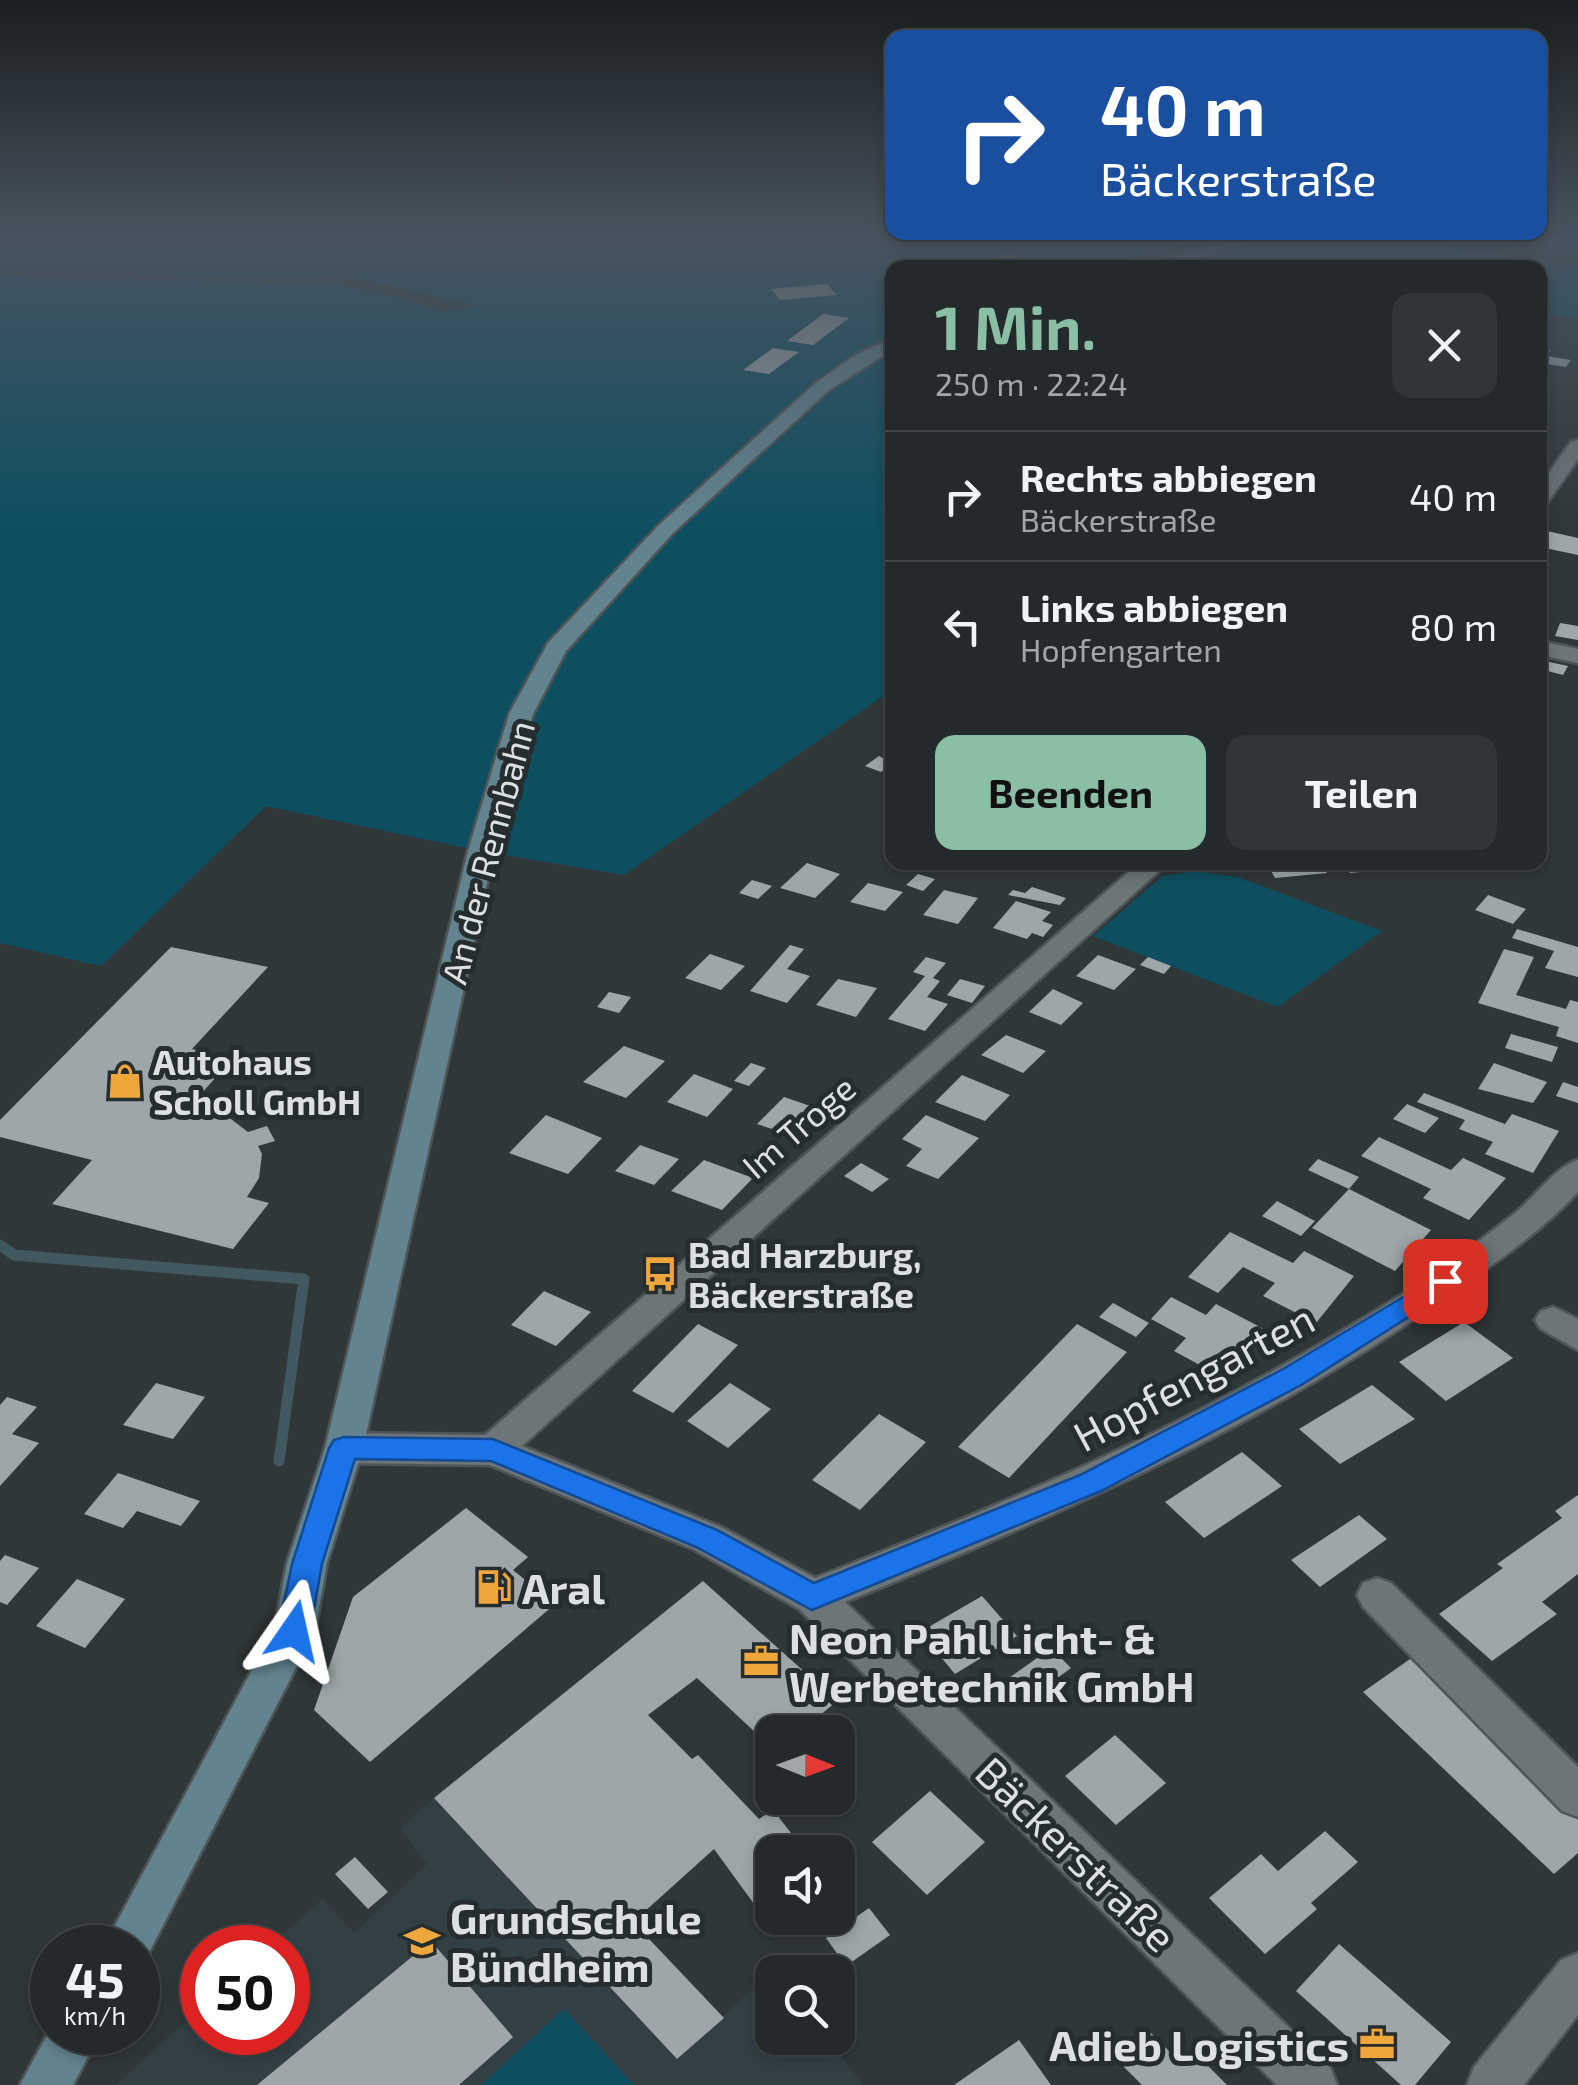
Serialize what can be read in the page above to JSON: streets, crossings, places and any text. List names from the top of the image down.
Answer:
{
  "streets": {
    "main road": ["An der Rennbahn"],
    "street": ["Im Troge", "Hopfengarten", "Bäckerstraße"]
  },
  "crossings": [
    ["An der Rennbahn", "Bäckerstraße"],
    ["Im Troge", "Bäckerstraße"],
    ["Hopfengarten", "Bäckerstraße"]
  ],
  "places": {
    "shop": ["Autohaus Scholl GmbH"],
    "bus stop": ["Bad Harzburg, Bäckerstraße"],
    "fuel station": ["Aral"],
    "office": ["Neon Pahl Licht- & Werbetechnik GmbH", "Adieb Logistics"],
    "school or university": ["Grundschule Bündheim"]
  },
  "north": "right",
  "page": {
    "turn": ["40 m", "Bäckerstraße"],
    "heading": ["1 Min.", "250 m · 22:24"],
    "list": [
      {
        "name": "Rechts abbiegen",
        "note": "Bäckerstraße",
        "value": "40 m"
      },
      {
        "name": "Links abbiegen",
        "note": "Hopfengarten",
        "value": "80 m"
      }
    ],
    "buttons": ["Beenden", "Teilen"],
    "speed": "45 km/h",
    "limit": "50"
  }
}
